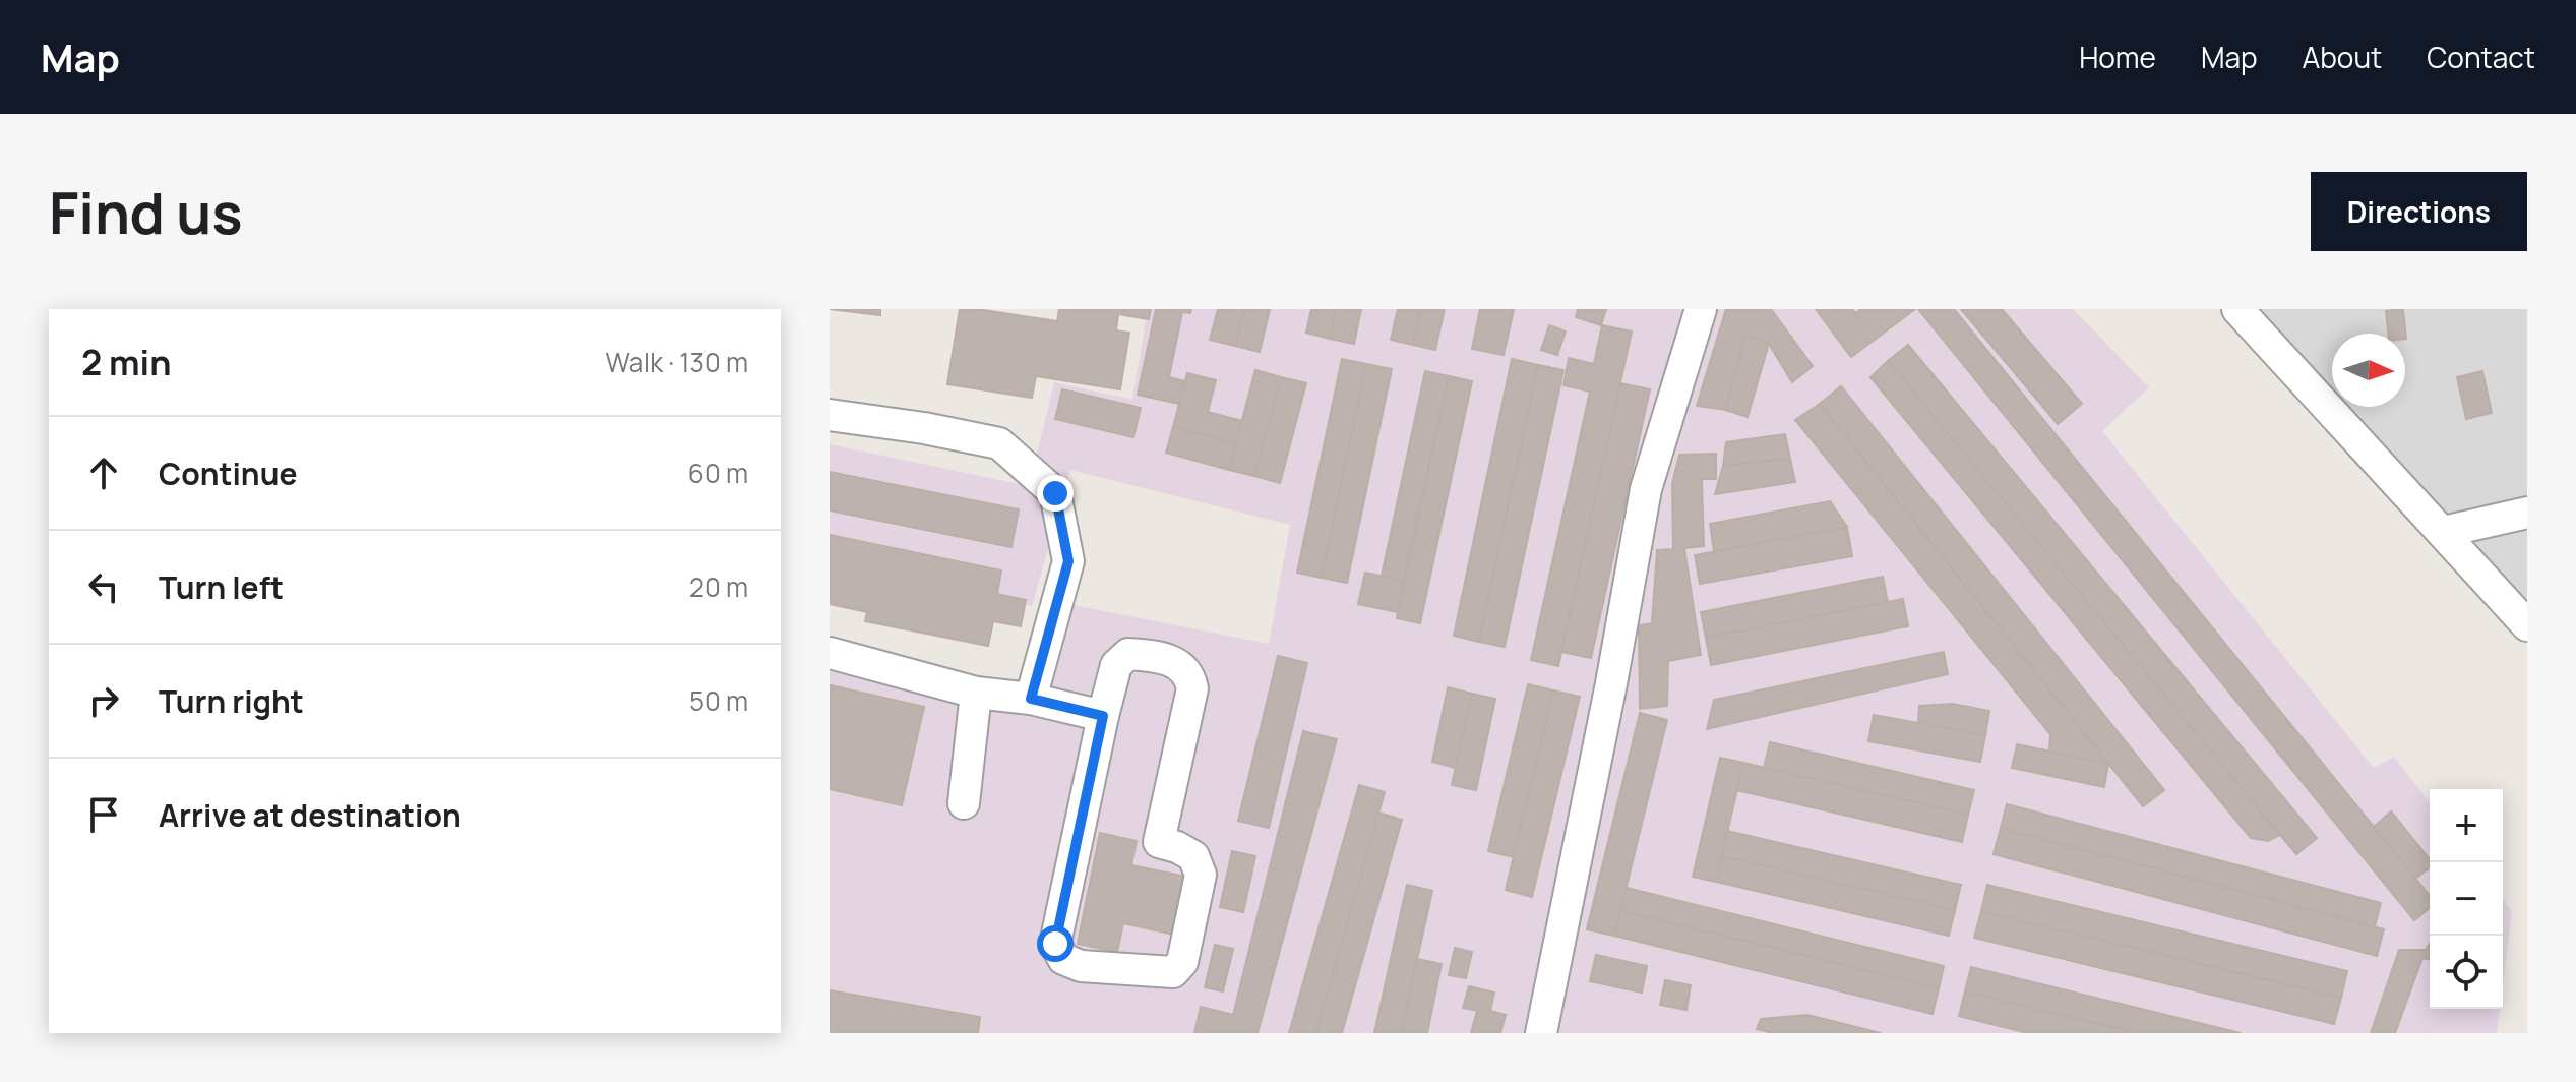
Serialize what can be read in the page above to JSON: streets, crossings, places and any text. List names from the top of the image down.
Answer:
{
  "north": "right",
  "page": {
    "header": "Map",
    "nav": [
      "Home",
      "Map",
      "About",
      "Contact"
    ],
    "buttons": "Directions",
    "title": "Find us",
    "heading": ["2 min", "Walk · 130 m"],
    "list": [
      ["Continue", "60 m"],
      ["Turn left", "20 m"],
      ["Turn right", "50 m"],
      "Arrive at destination"
    ],
    "map_buttons": ["+", "−"]
  }
}
